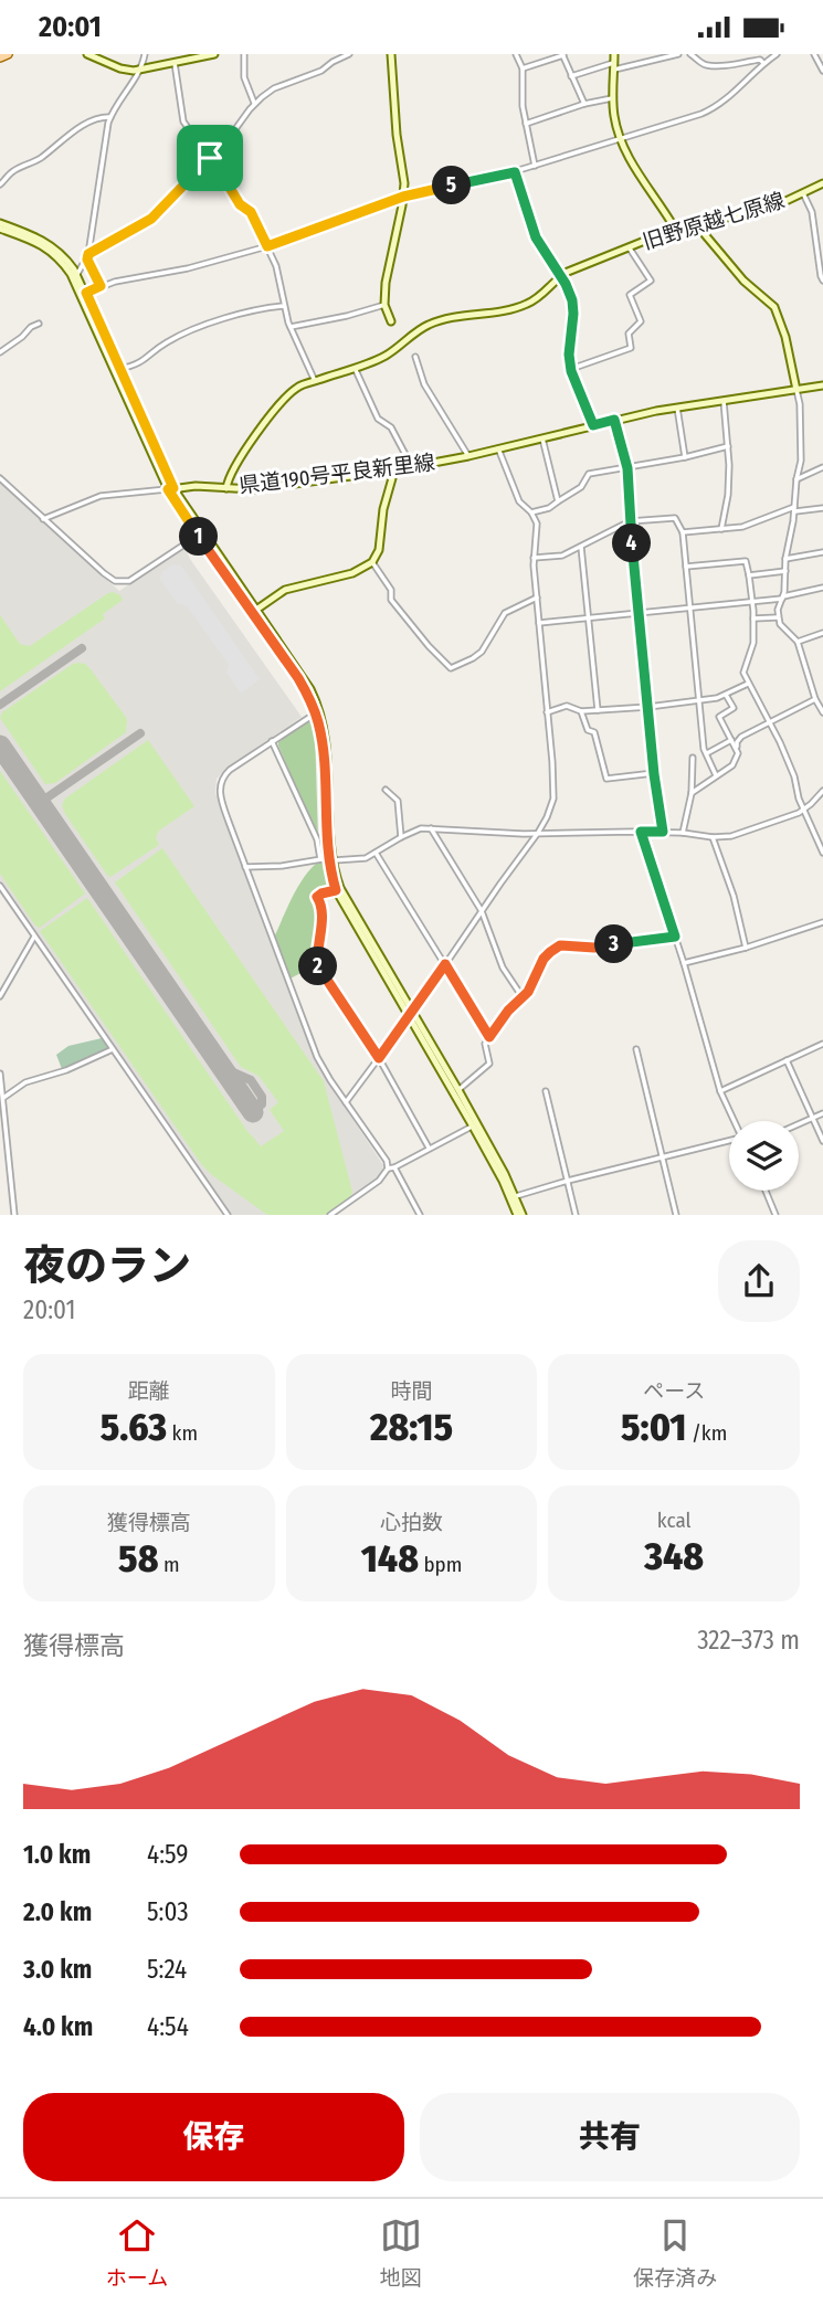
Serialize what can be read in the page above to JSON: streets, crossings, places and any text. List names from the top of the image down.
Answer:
{
  "streets": {
    "main road": ["旧野原越七原線", "県道190号平良新里線"]
  },
  "crossings": [
    ["旧野原越七原線", "県道190号平良新里線"]
  ],
  "page": {
    "status": "20:01",
    "pins": [
      "5",
      "1",
      "4",
      "3",
      "2"
    ],
    "heading": ["夜のラン", "20:01"],
    "stats": [
      ["距離", "5.63 km"],
      ["時間", "28:15"],
      ["ペース", "5:01 /km"],
      ["獲得標高", "58 m"],
      ["心拍数", "148 bpm"],
      ["kcal", "348"]
    ],
    "chart": ["獲得標高", "322–373 m"],
    "list": [
      {
        "name": "1.0 km",
        "note": "4:59"
      },
      {
        "name": "2.0 km",
        "note": "5:03"
      },
      {
        "name": "3.0 km",
        "note": "5:24"
      },
      {
        "name": "4.0 km",
        "note": "4:54"
      }
    ],
    "buttons": ["保存", "共有"],
    "tabs": ["ホーム", "地図", "保存済み"]
  }
}
